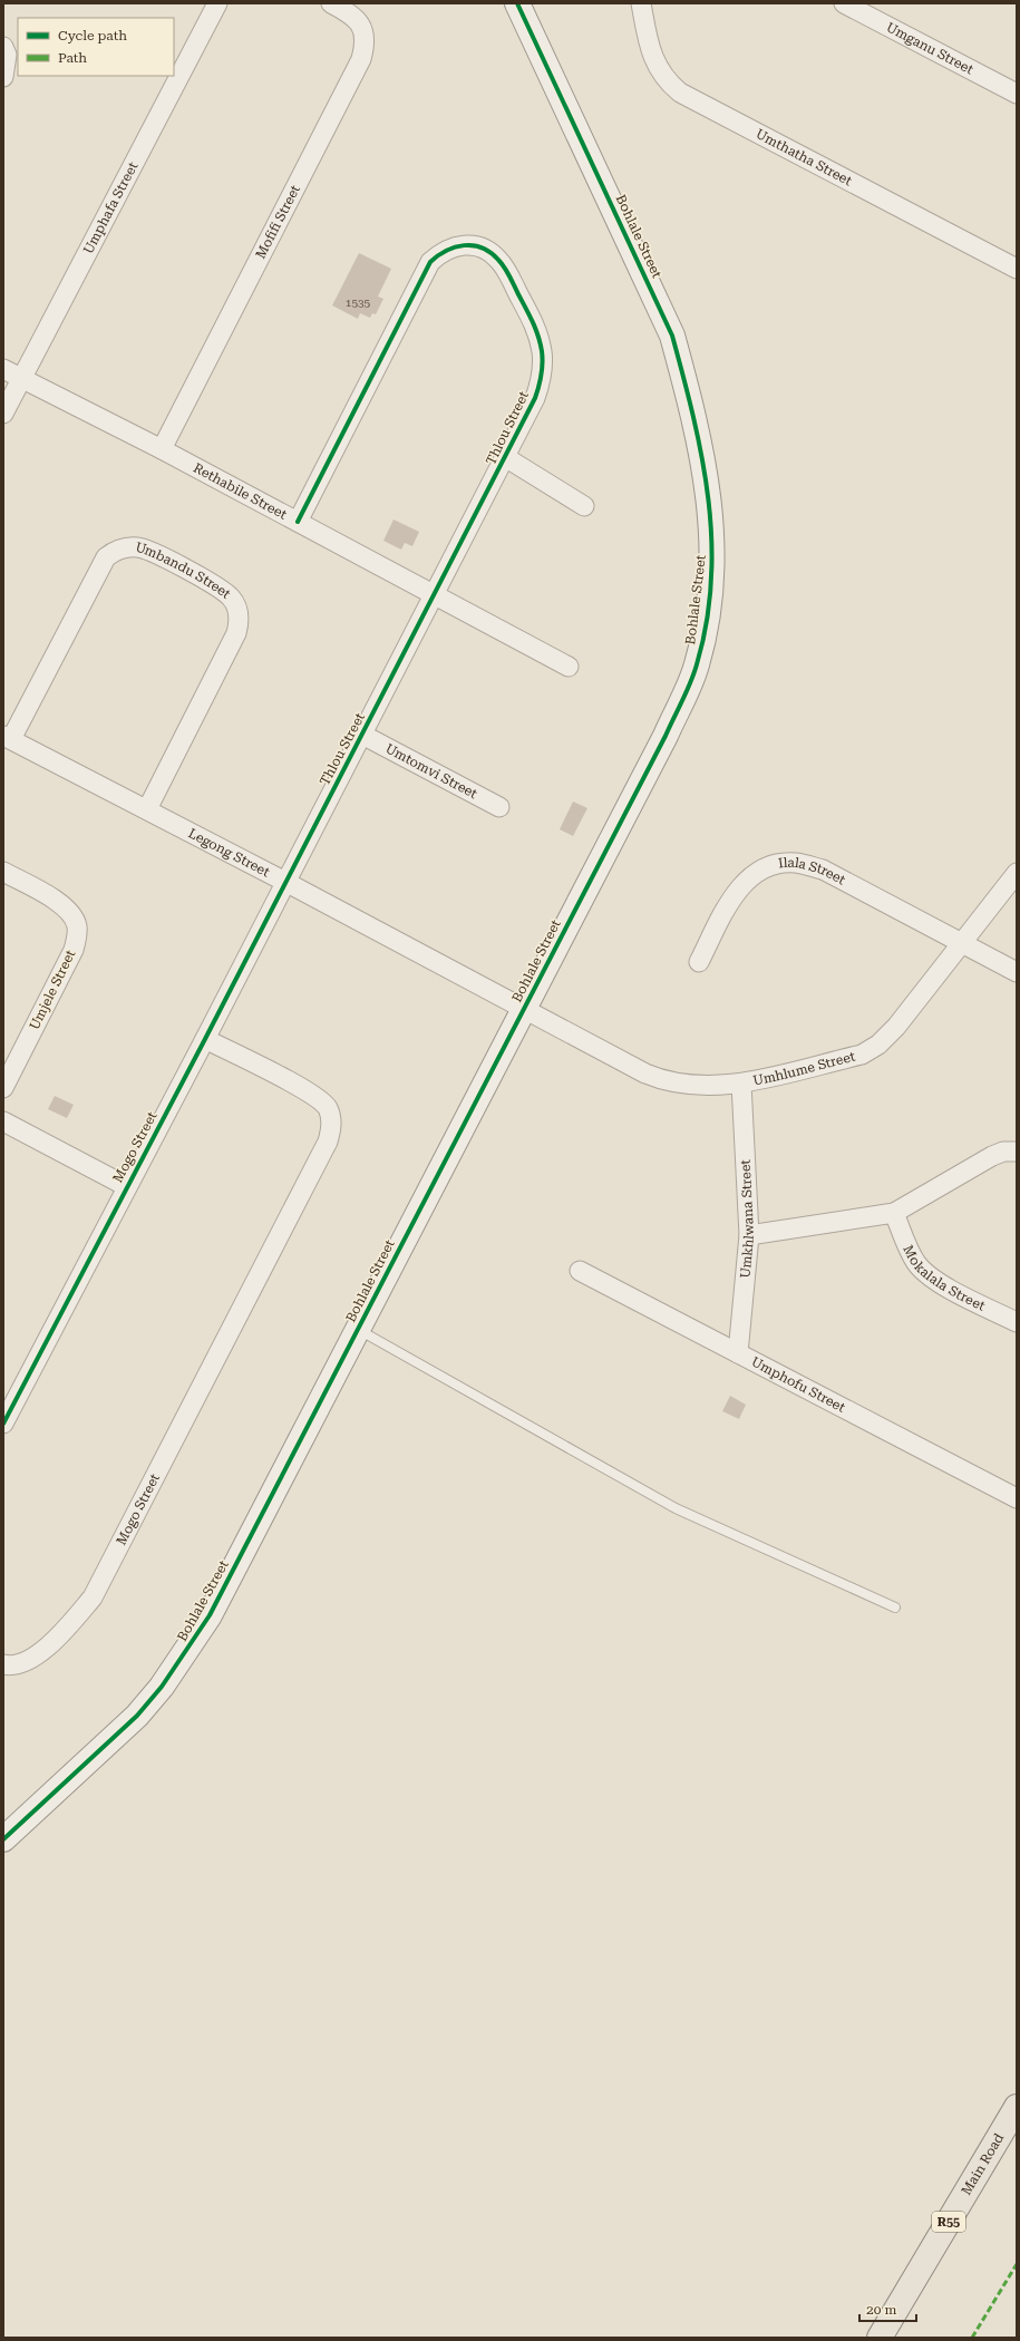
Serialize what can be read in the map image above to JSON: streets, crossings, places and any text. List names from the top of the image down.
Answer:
{
  "streets": {
    "main road": ["Main Road", "R55"],
    "street": [
      "Umganu Street",
      "Umthatha Street",
      "Umphafa Street",
      "Mofifi Street",
      "Bohlale Street",
      "Thlou Street",
      "Rethabile Street",
      "Umbandu Street",
      "Umtomvi Street",
      "Legong Street",
      "Ilala Street",
      "Umjele Street",
      "Umhlume Street",
      "Mogo Street",
      "Umkhlwana Street",
      "Mokalala Street",
      "Umphofu Street"
    ]
  },
  "crossings": [
    ["Umphafa Street", "Rethabile Street"],
    ["Mofifi Street", "Rethabile Street"],
    ["Bohlale Street", "Legong Street"],
    ["Bohlale Street", "Umhlume Street"],
    ["Thlou Street", "Rethabile Street"],
    ["Thlou Street", "Umtomvi Street"],
    ["Thlou Street", "Legong Street"],
    ["Thlou Street", "Mogo Street"],
    ["Umbandu Street", "Legong Street"],
    ["Legong Street", "Umhlume Street"],
    ["Legong Street", "Mogo Street"],
    ["Ilala Street", "Umhlume Street"],
    ["Umhlume Street", "Umkhlwana Street"],
    ["Umkhlwana Street", "Umphofu Street"]
  ],
  "house_numbers": ["1535"],
  "legend": ["Cycle path", "Path"],
  "scale_bar": "20 m"
}
